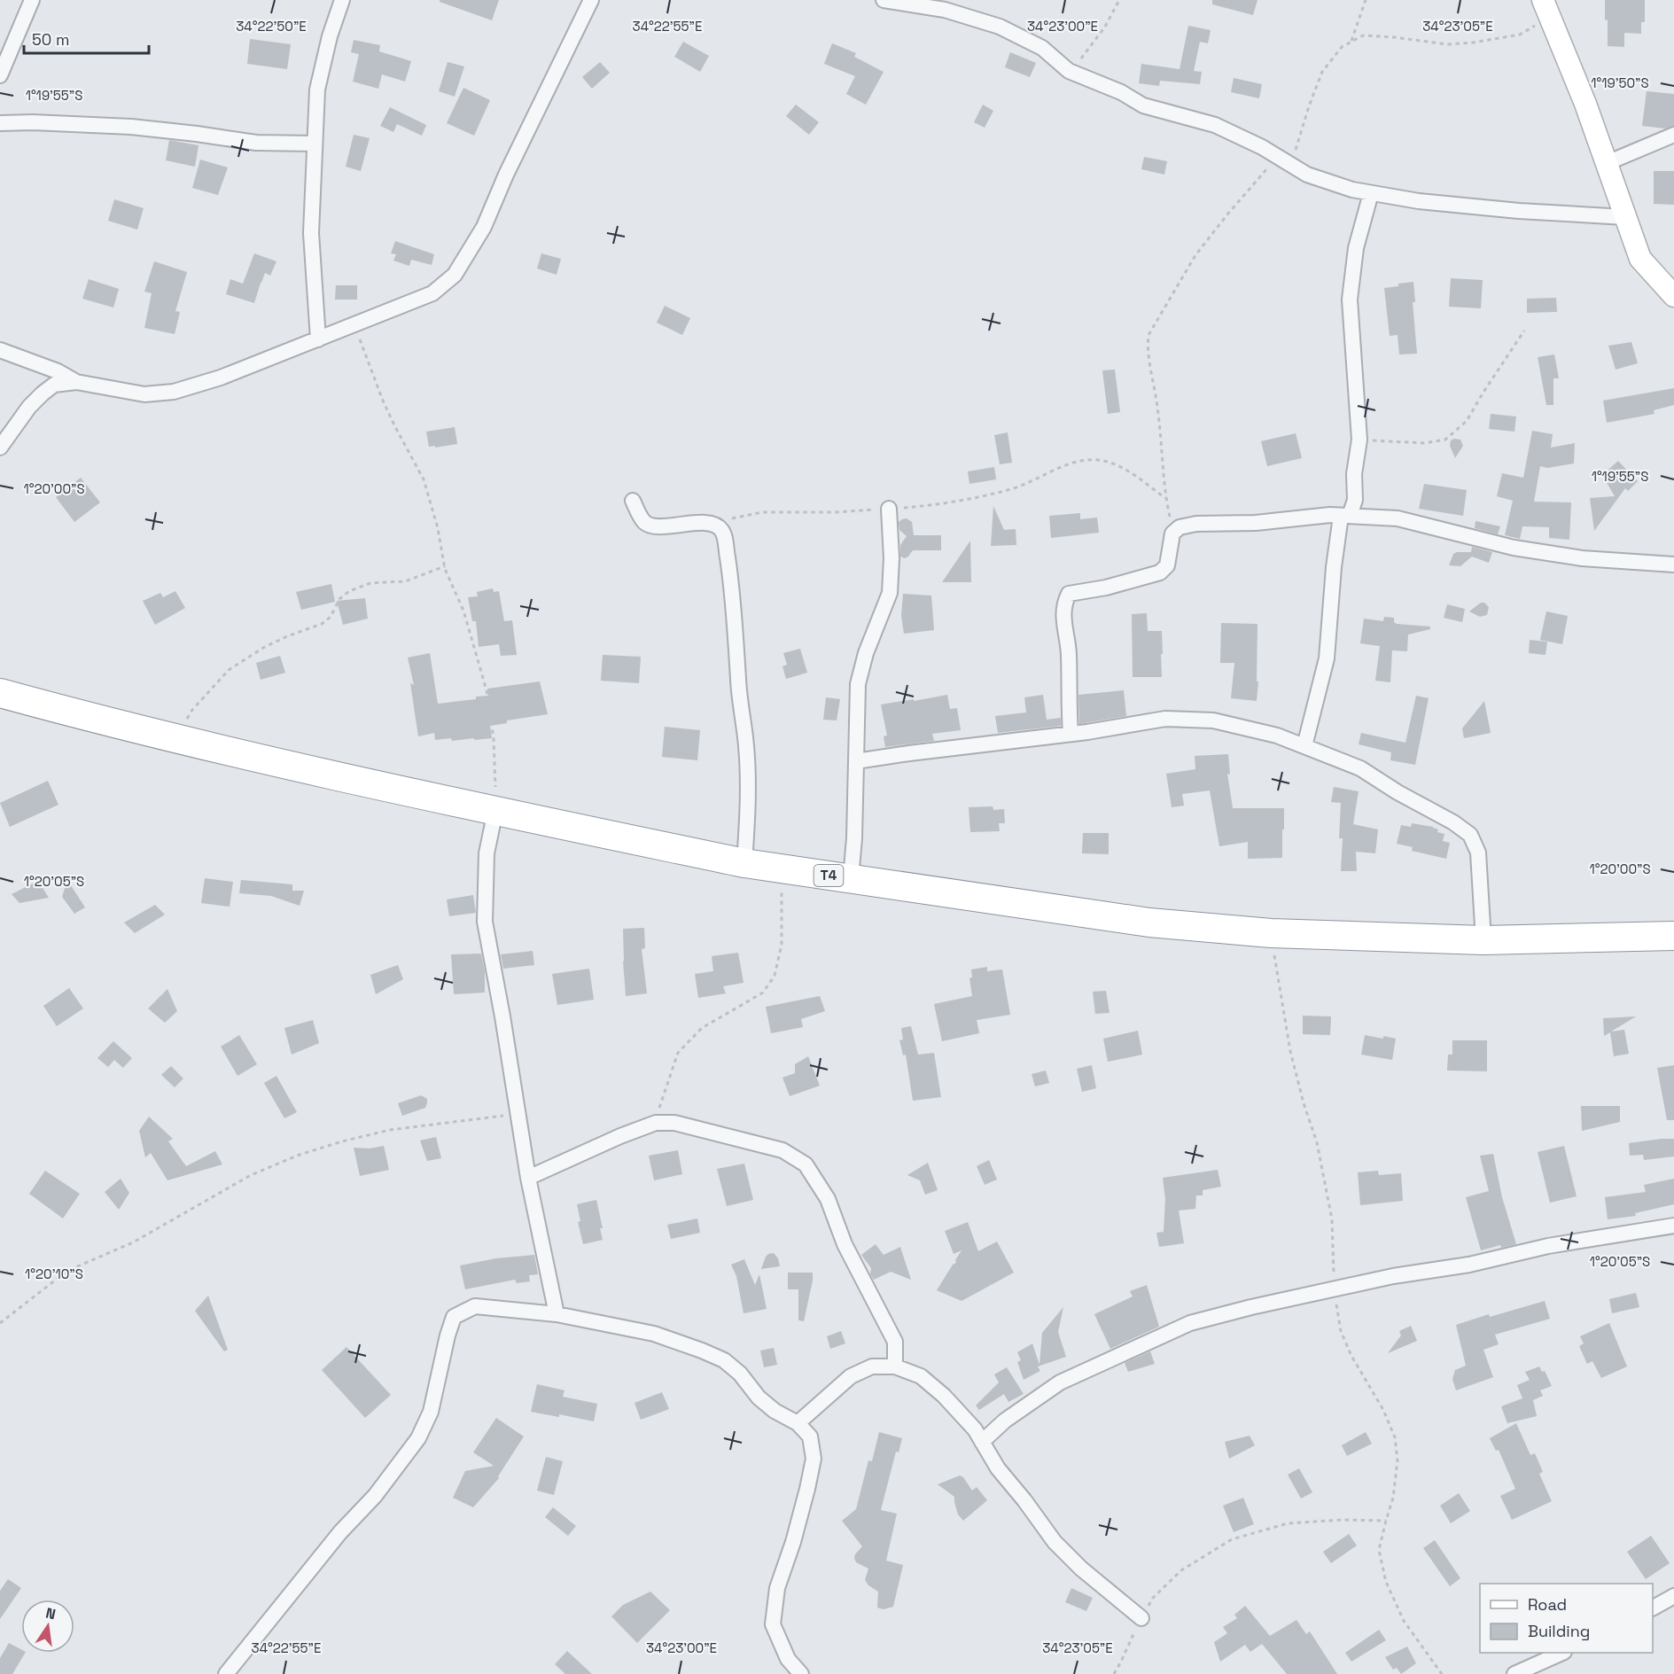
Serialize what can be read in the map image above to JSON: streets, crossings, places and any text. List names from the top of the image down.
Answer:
{
  "streets": {
    "highway": ["T4"]
  },
  "legend": ["Road", "Building"],
  "scale_bar": "50 m",
  "north": "top",
  "coordinates": [
    "34°22'50\"E",
    "34°22'55\"E",
    "34°23'00\"E",
    "34°23'05\"E",
    "1°19'50\"S",
    "1°19'55\"S",
    "1°20'00\"S",
    "1°20'05\"S",
    "1°20'10\"S"
  ]
}
